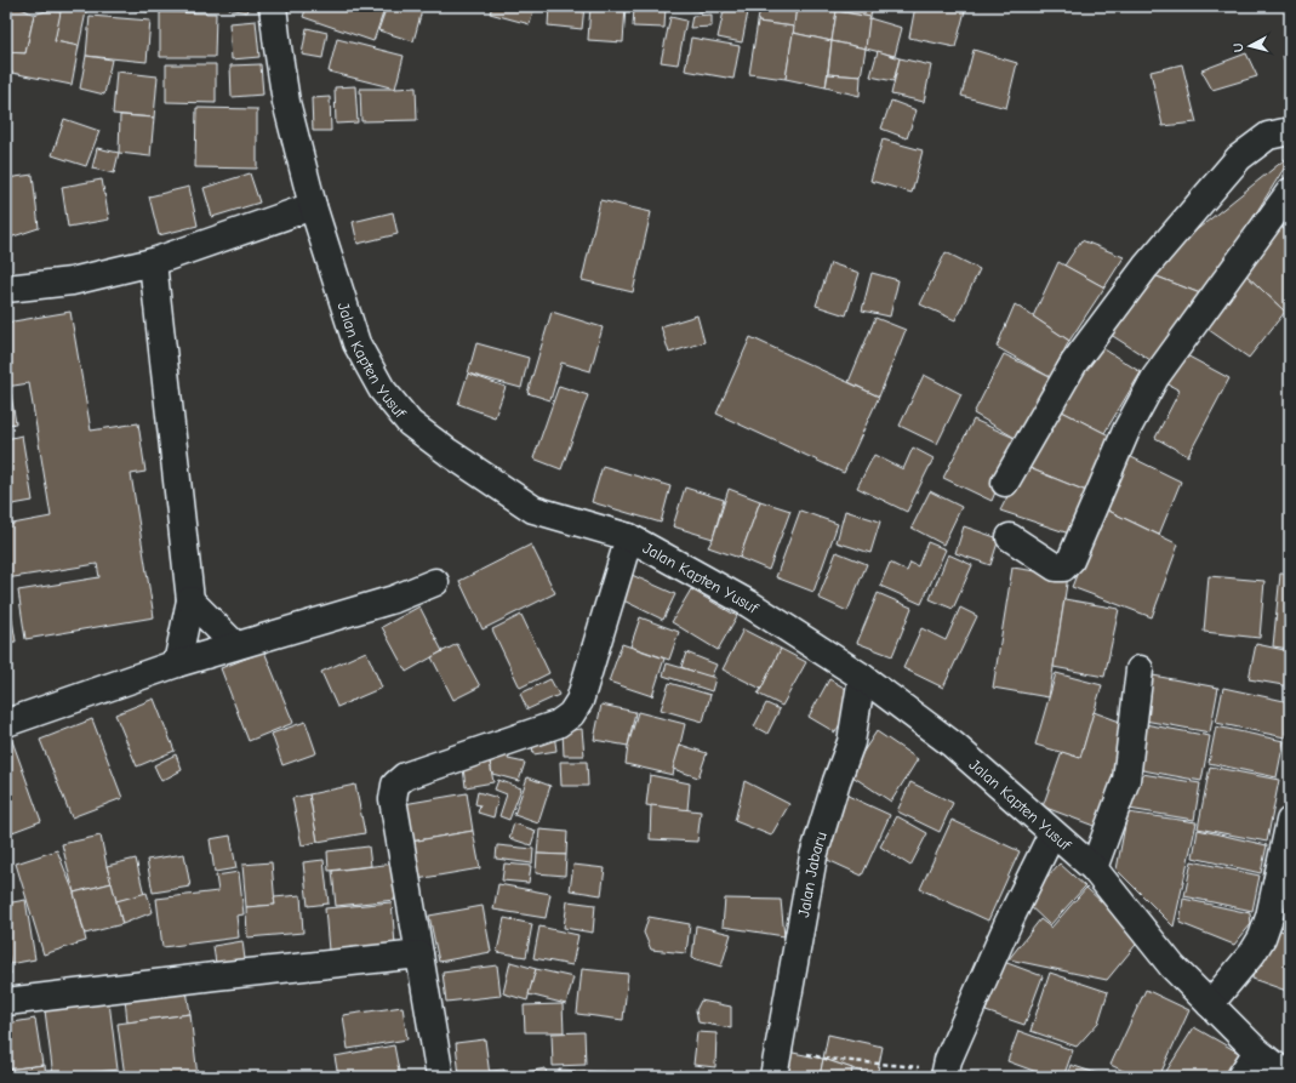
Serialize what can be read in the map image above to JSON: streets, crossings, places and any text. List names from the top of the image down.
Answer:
{
  "streets": {
    "street": ["Jalan Kapten Yusuf", "Jalan Jabaru"]
  },
  "crossings": [
    ["Jalan Kapten Yusuf", "Jalan Jabaru"]
  ],
  "north": "left"
}
